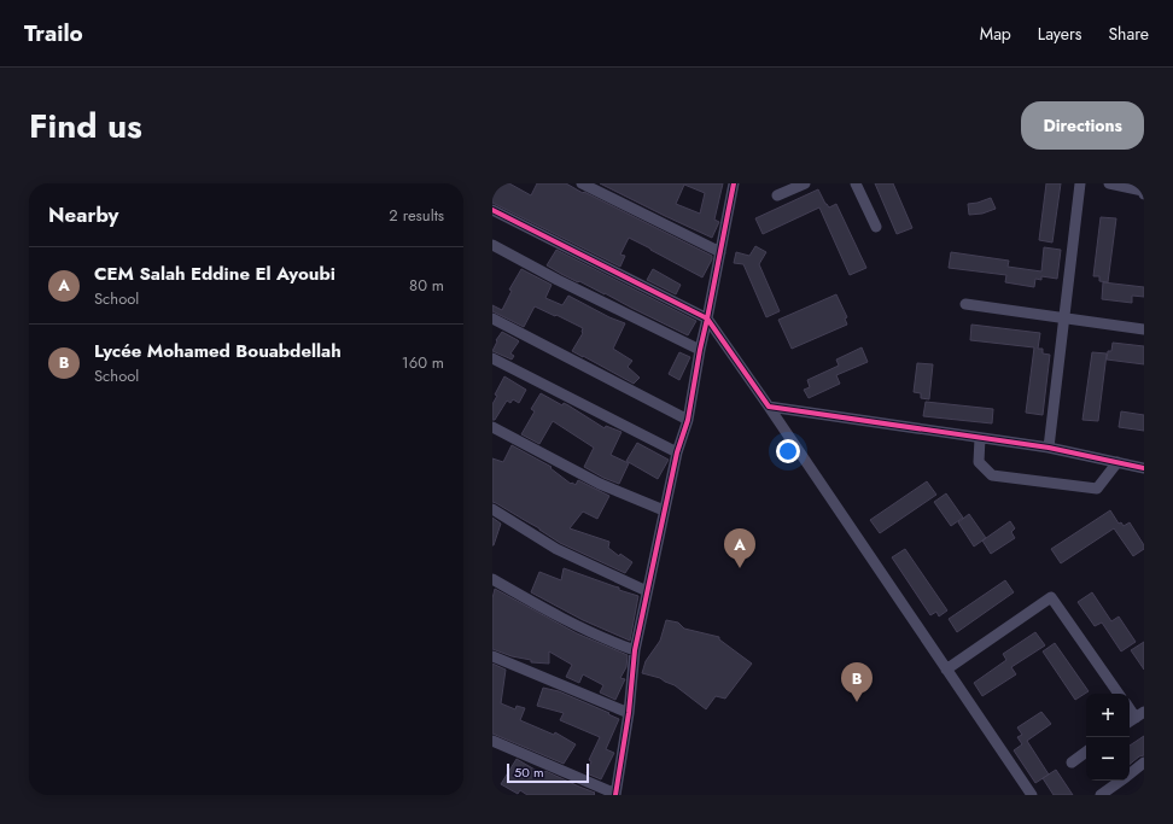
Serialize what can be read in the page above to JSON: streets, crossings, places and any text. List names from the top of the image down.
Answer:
{
  "scale_bar": "50 m",
  "page": {
    "header": "Trailo",
    "nav": ["Map", "Layers", "Share"],
    "title": "Find us",
    "buttons": "Directions",
    "heading": ["Nearby", "2 results"],
    "list": [
      {
        "mark": "A",
        "name": "CEM Salah Eddine El Ayoubi",
        "note": "School",
        "value": "80 m"
      },
      {
        "mark": "B",
        "name": "Lycée Mohamed Bouabdellah",
        "note": "School",
        "value": "160 m"
      }
    ],
    "pins": ["A", "B"],
    "map_buttons": ["+", "−"],
    "scale": "50 m"
  }
}
